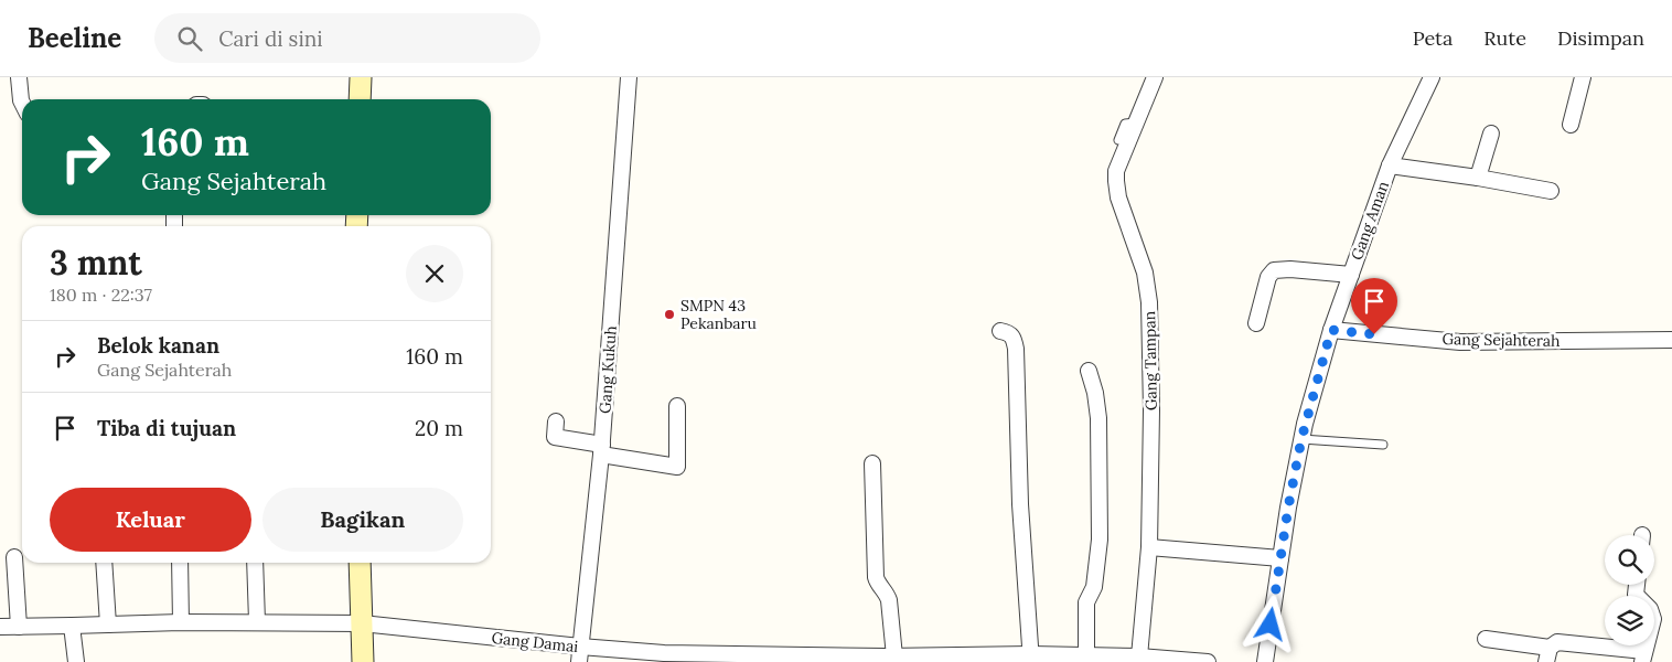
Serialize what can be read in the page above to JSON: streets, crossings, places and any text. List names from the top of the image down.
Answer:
{
  "streets": {
    "street": [
      "Gang Aman",
      "Gang Sejahterah",
      "Gang Tampan",
      "Gang Kukuh",
      "Gang Damai"
    ]
  },
  "crossings": [
    ["Gang Aman", "Gang Sejahterah"],
    ["Gang Tampan", "Gang Damai"],
    ["Gang Kukuh", "Gang Damai"]
  ],
  "places": ["SMPN 43 Pekanbaru"],
  "page": {
    "header": "Beeline",
    "search": "Cari di sini",
    "nav": ["Peta", "Rute", "Disimpan"],
    "turn": ["160 m", "Gang Sejahterah"],
    "heading": ["3 mnt", "180 m · 22:37"],
    "list": [
      {
        "name": "Belok kanan",
        "note": "Gang Sejahterah",
        "value": "160 m"
      },
      {
        "name": "Tiba di tujuan",
        "value": "20 m"
      }
    ],
    "buttons": ["Keluar", "Bagikan"]
  }
}
